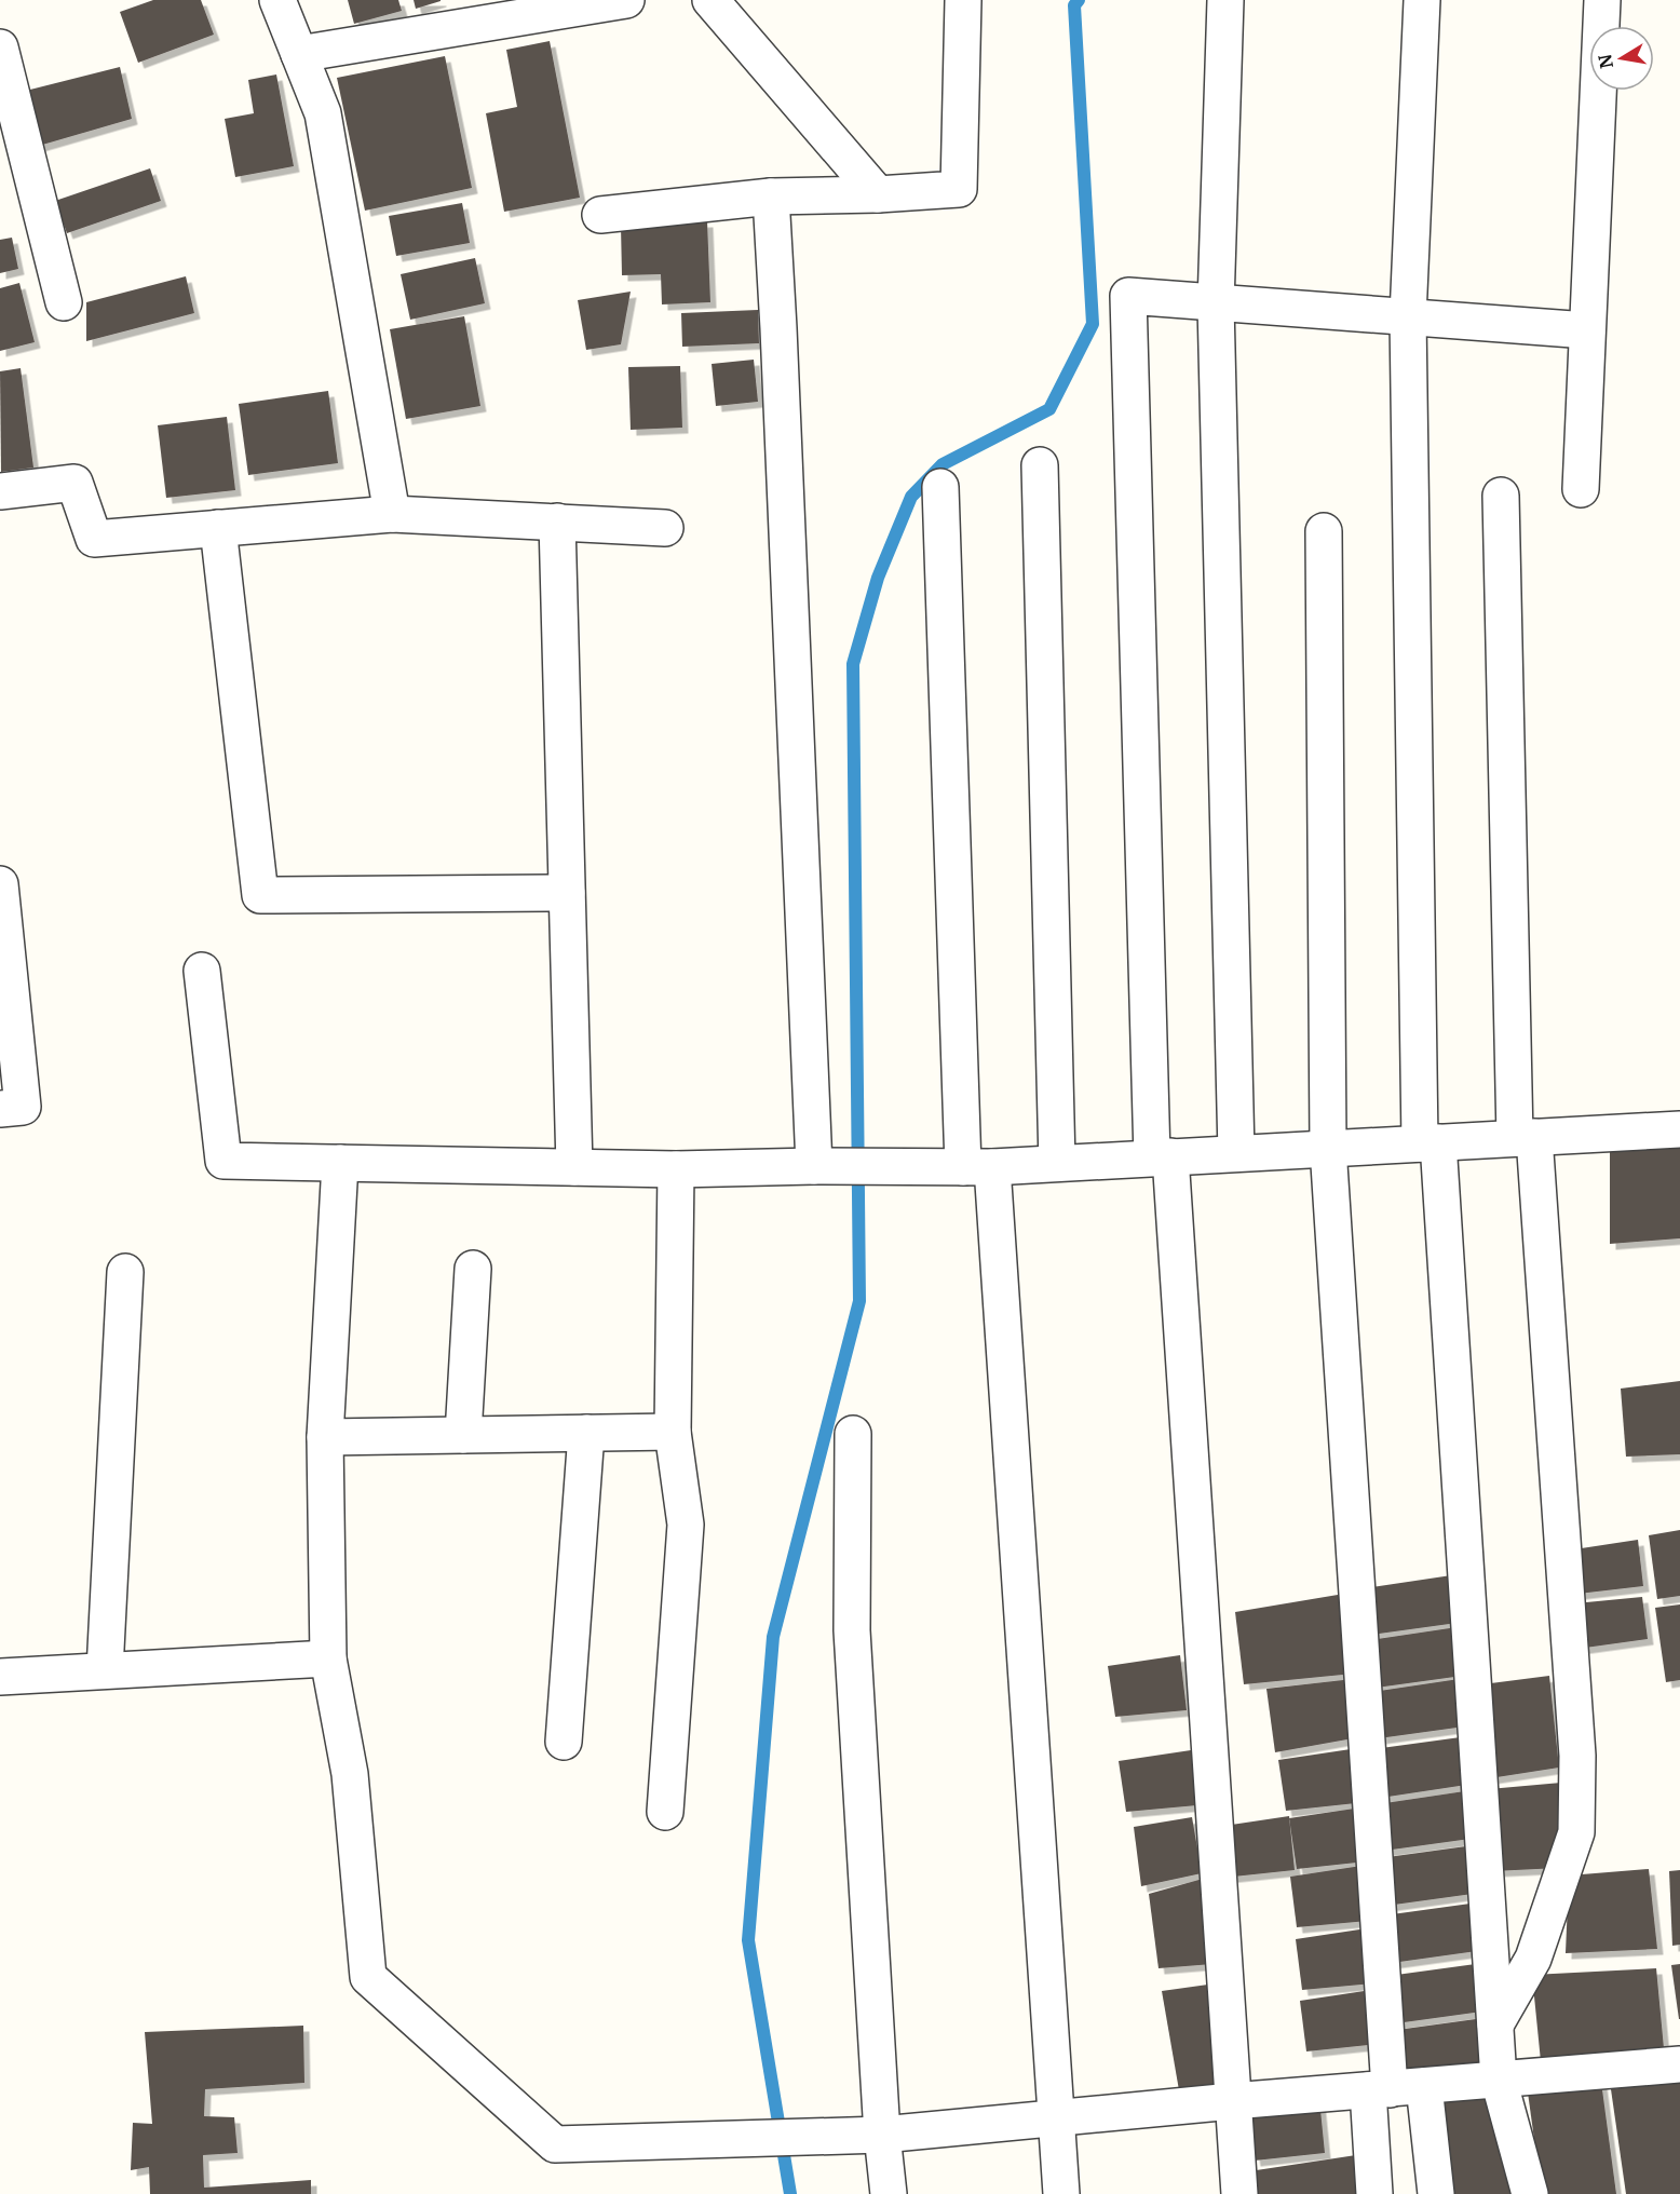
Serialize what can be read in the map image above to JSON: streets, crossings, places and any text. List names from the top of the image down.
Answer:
{
  "north": "left"
}
